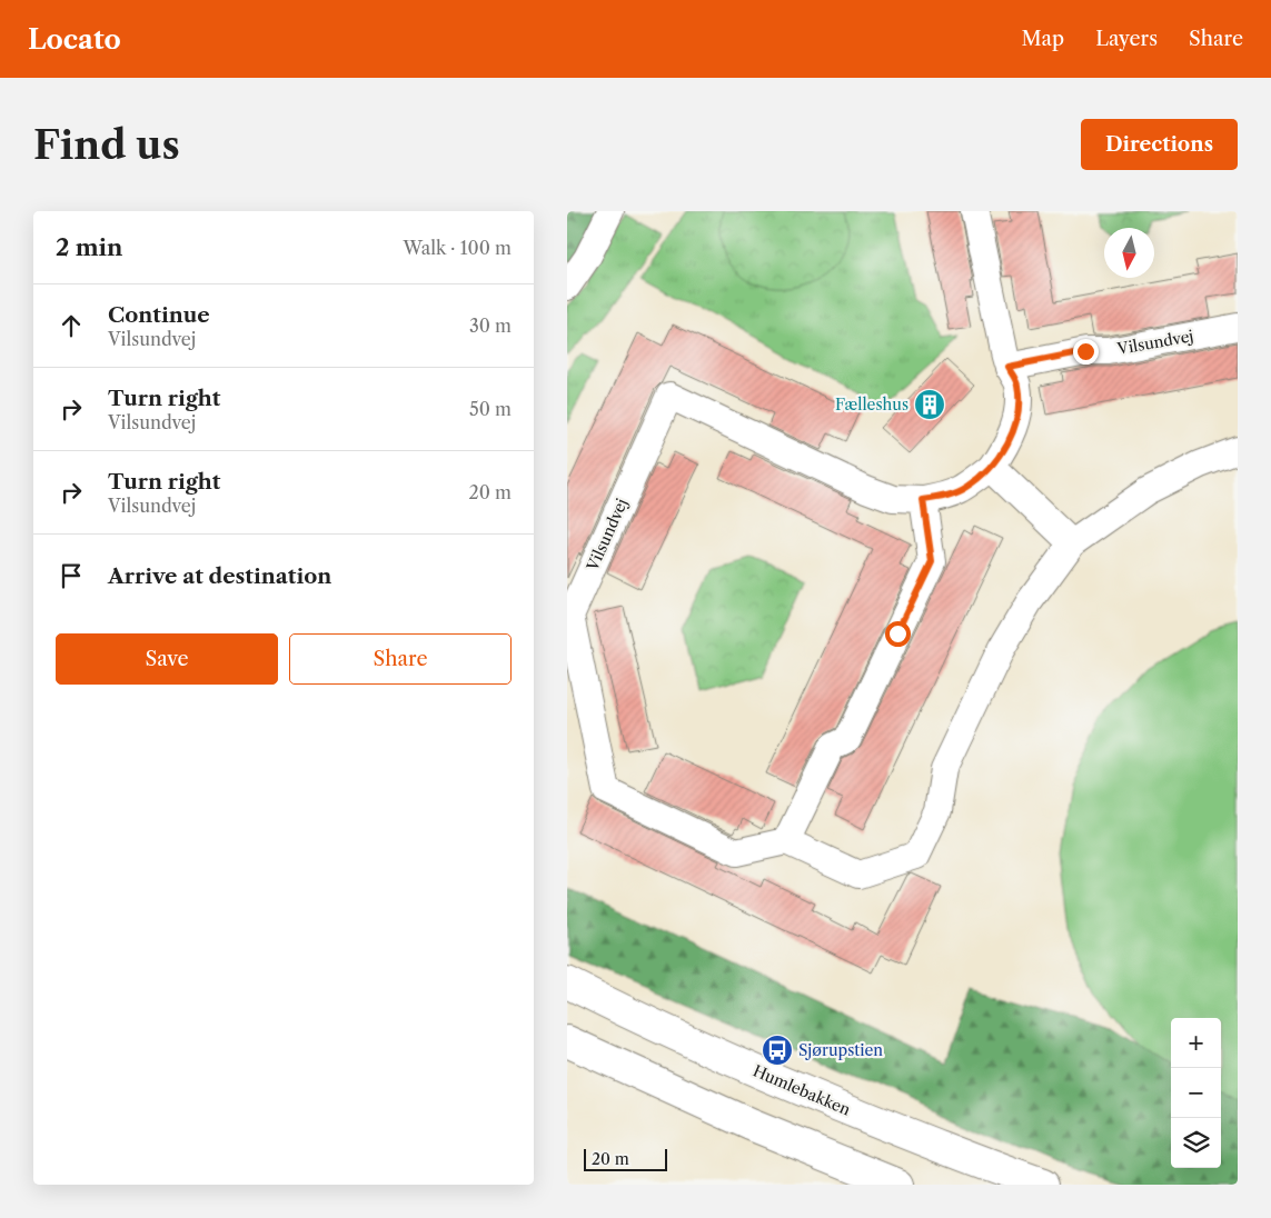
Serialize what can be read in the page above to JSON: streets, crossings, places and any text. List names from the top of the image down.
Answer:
{
  "streets": {
    "street": ["Vilsundvej", "Humlebakken"]
  },
  "places": {
    "building": ["Fælleshus"],
    "bus stop": ["Sjørupstien"]
  },
  "scale_bar": "20 m",
  "north": "bottom",
  "page": {
    "header": "Locato",
    "nav": ["Map", "Layers", "Share"],
    "buttons": [
      "Directions",
      ["Save", "Share"]
    ],
    "title": "Find us",
    "heading": ["2 min", "Walk · 100 m"],
    "list": [
      ["Continue", "Vilsundvej", "30 m"],
      ["Turn right", "Vilsundvej", "50 m"],
      ["Turn right", "Vilsundvej", "20 m"],
      "Arrive at destination"
    ],
    "map_buttons": ["+", "−"],
    "scale": "20 m"
  }
}
